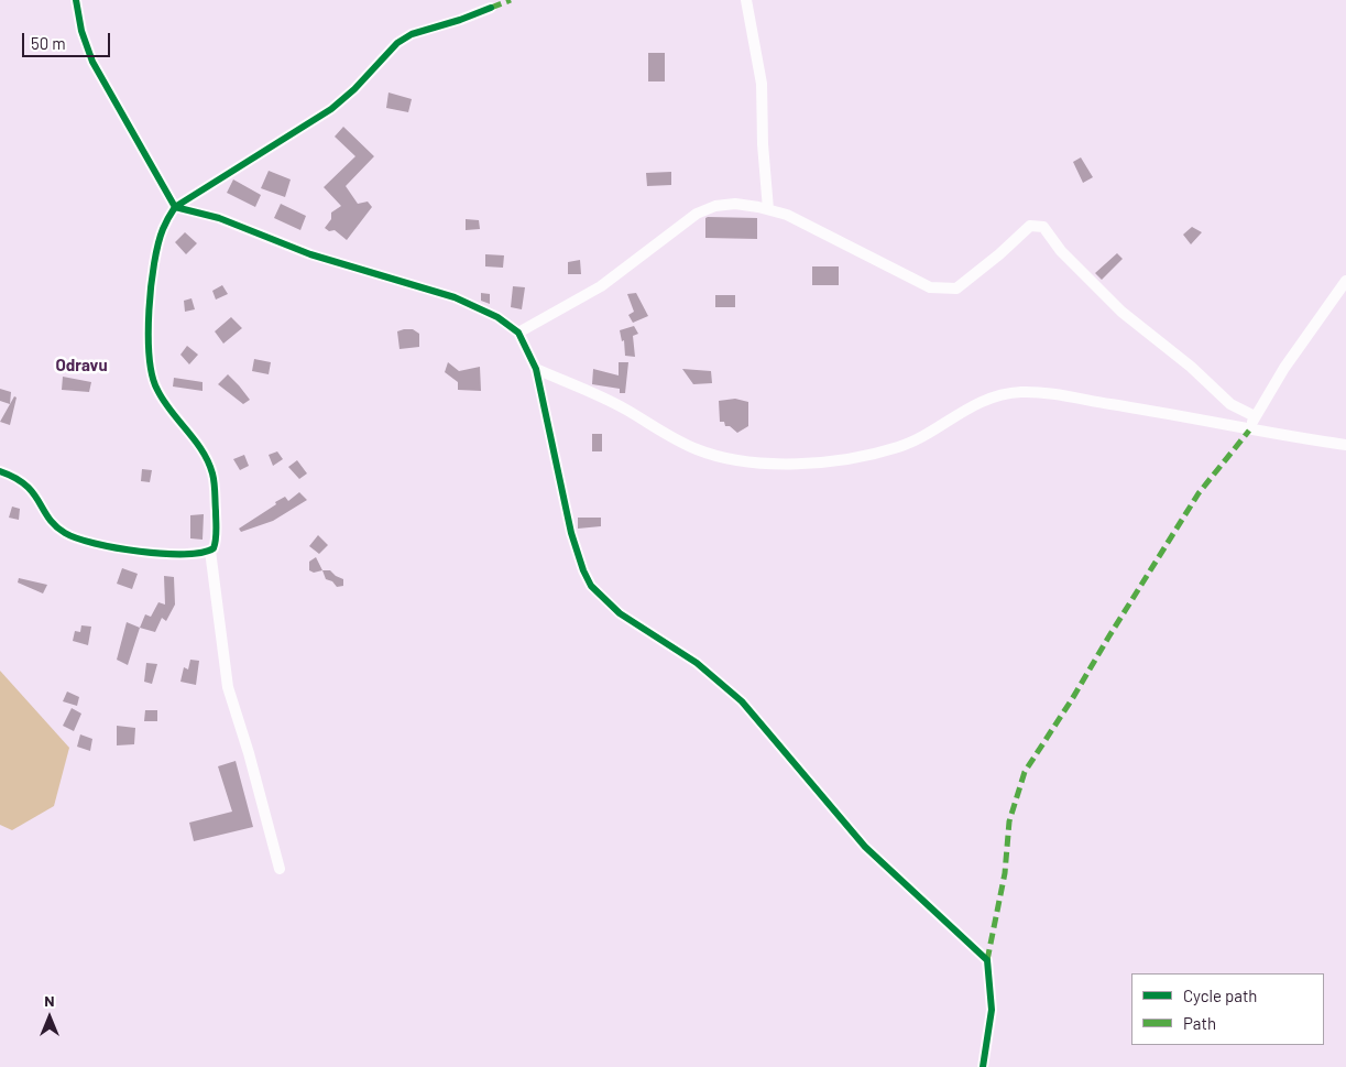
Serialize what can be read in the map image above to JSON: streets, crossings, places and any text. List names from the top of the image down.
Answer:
{
  "districts": ["Odravu"],
  "legend": ["Cycle path", "Path"],
  "scale_bar": "50 m",
  "north": "top"
}
